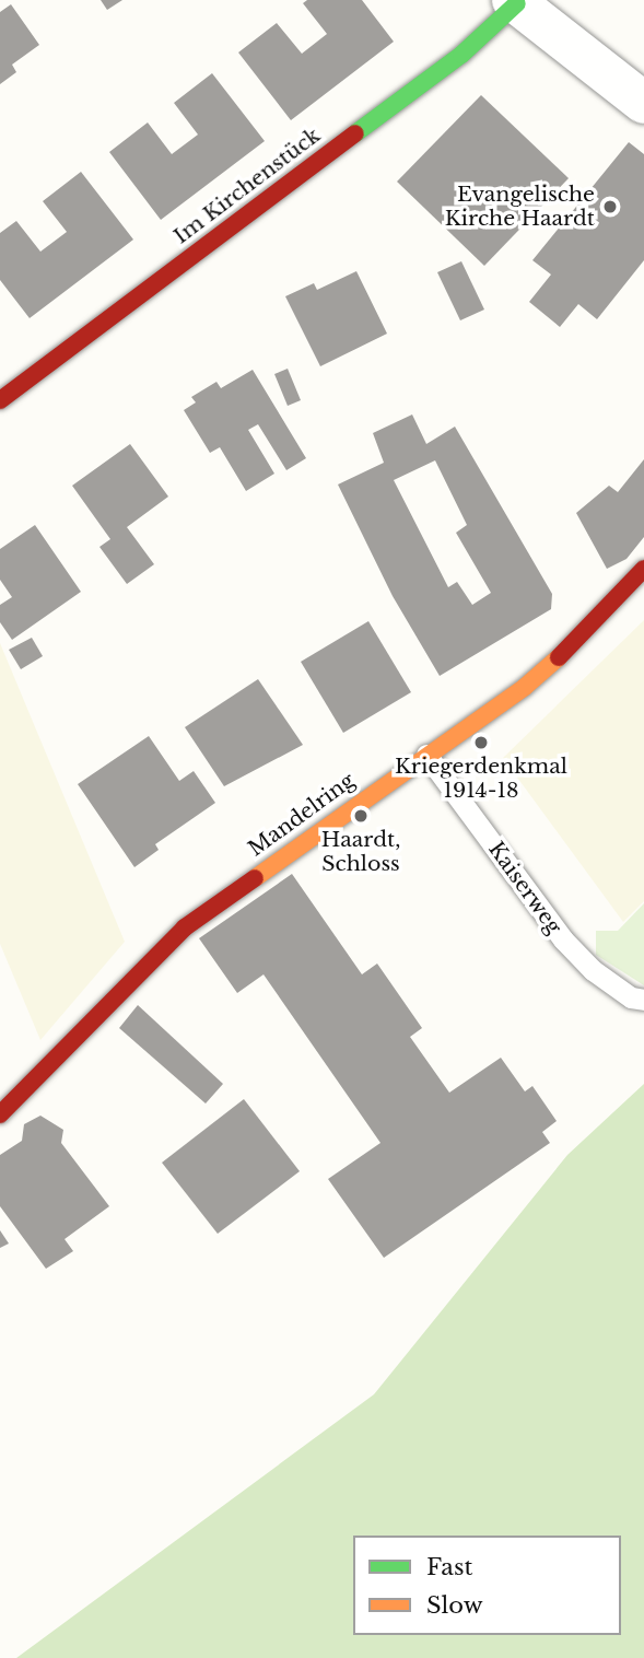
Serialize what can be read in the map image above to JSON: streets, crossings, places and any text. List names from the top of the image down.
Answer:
{
  "streets": {
    "street": ["Im Kirchenstück", "Mandelring"],
    "lane": ["Kaiserweg"]
  },
  "crossings": [
    ["Mandelring", "Kaiserweg"]
  ],
  "places": ["Evangelische Kirche Haardt", "Kriegerdenkmal 1914-18", "Haardt, Schloss"],
  "legend": ["Fast", "Slow"]
}
